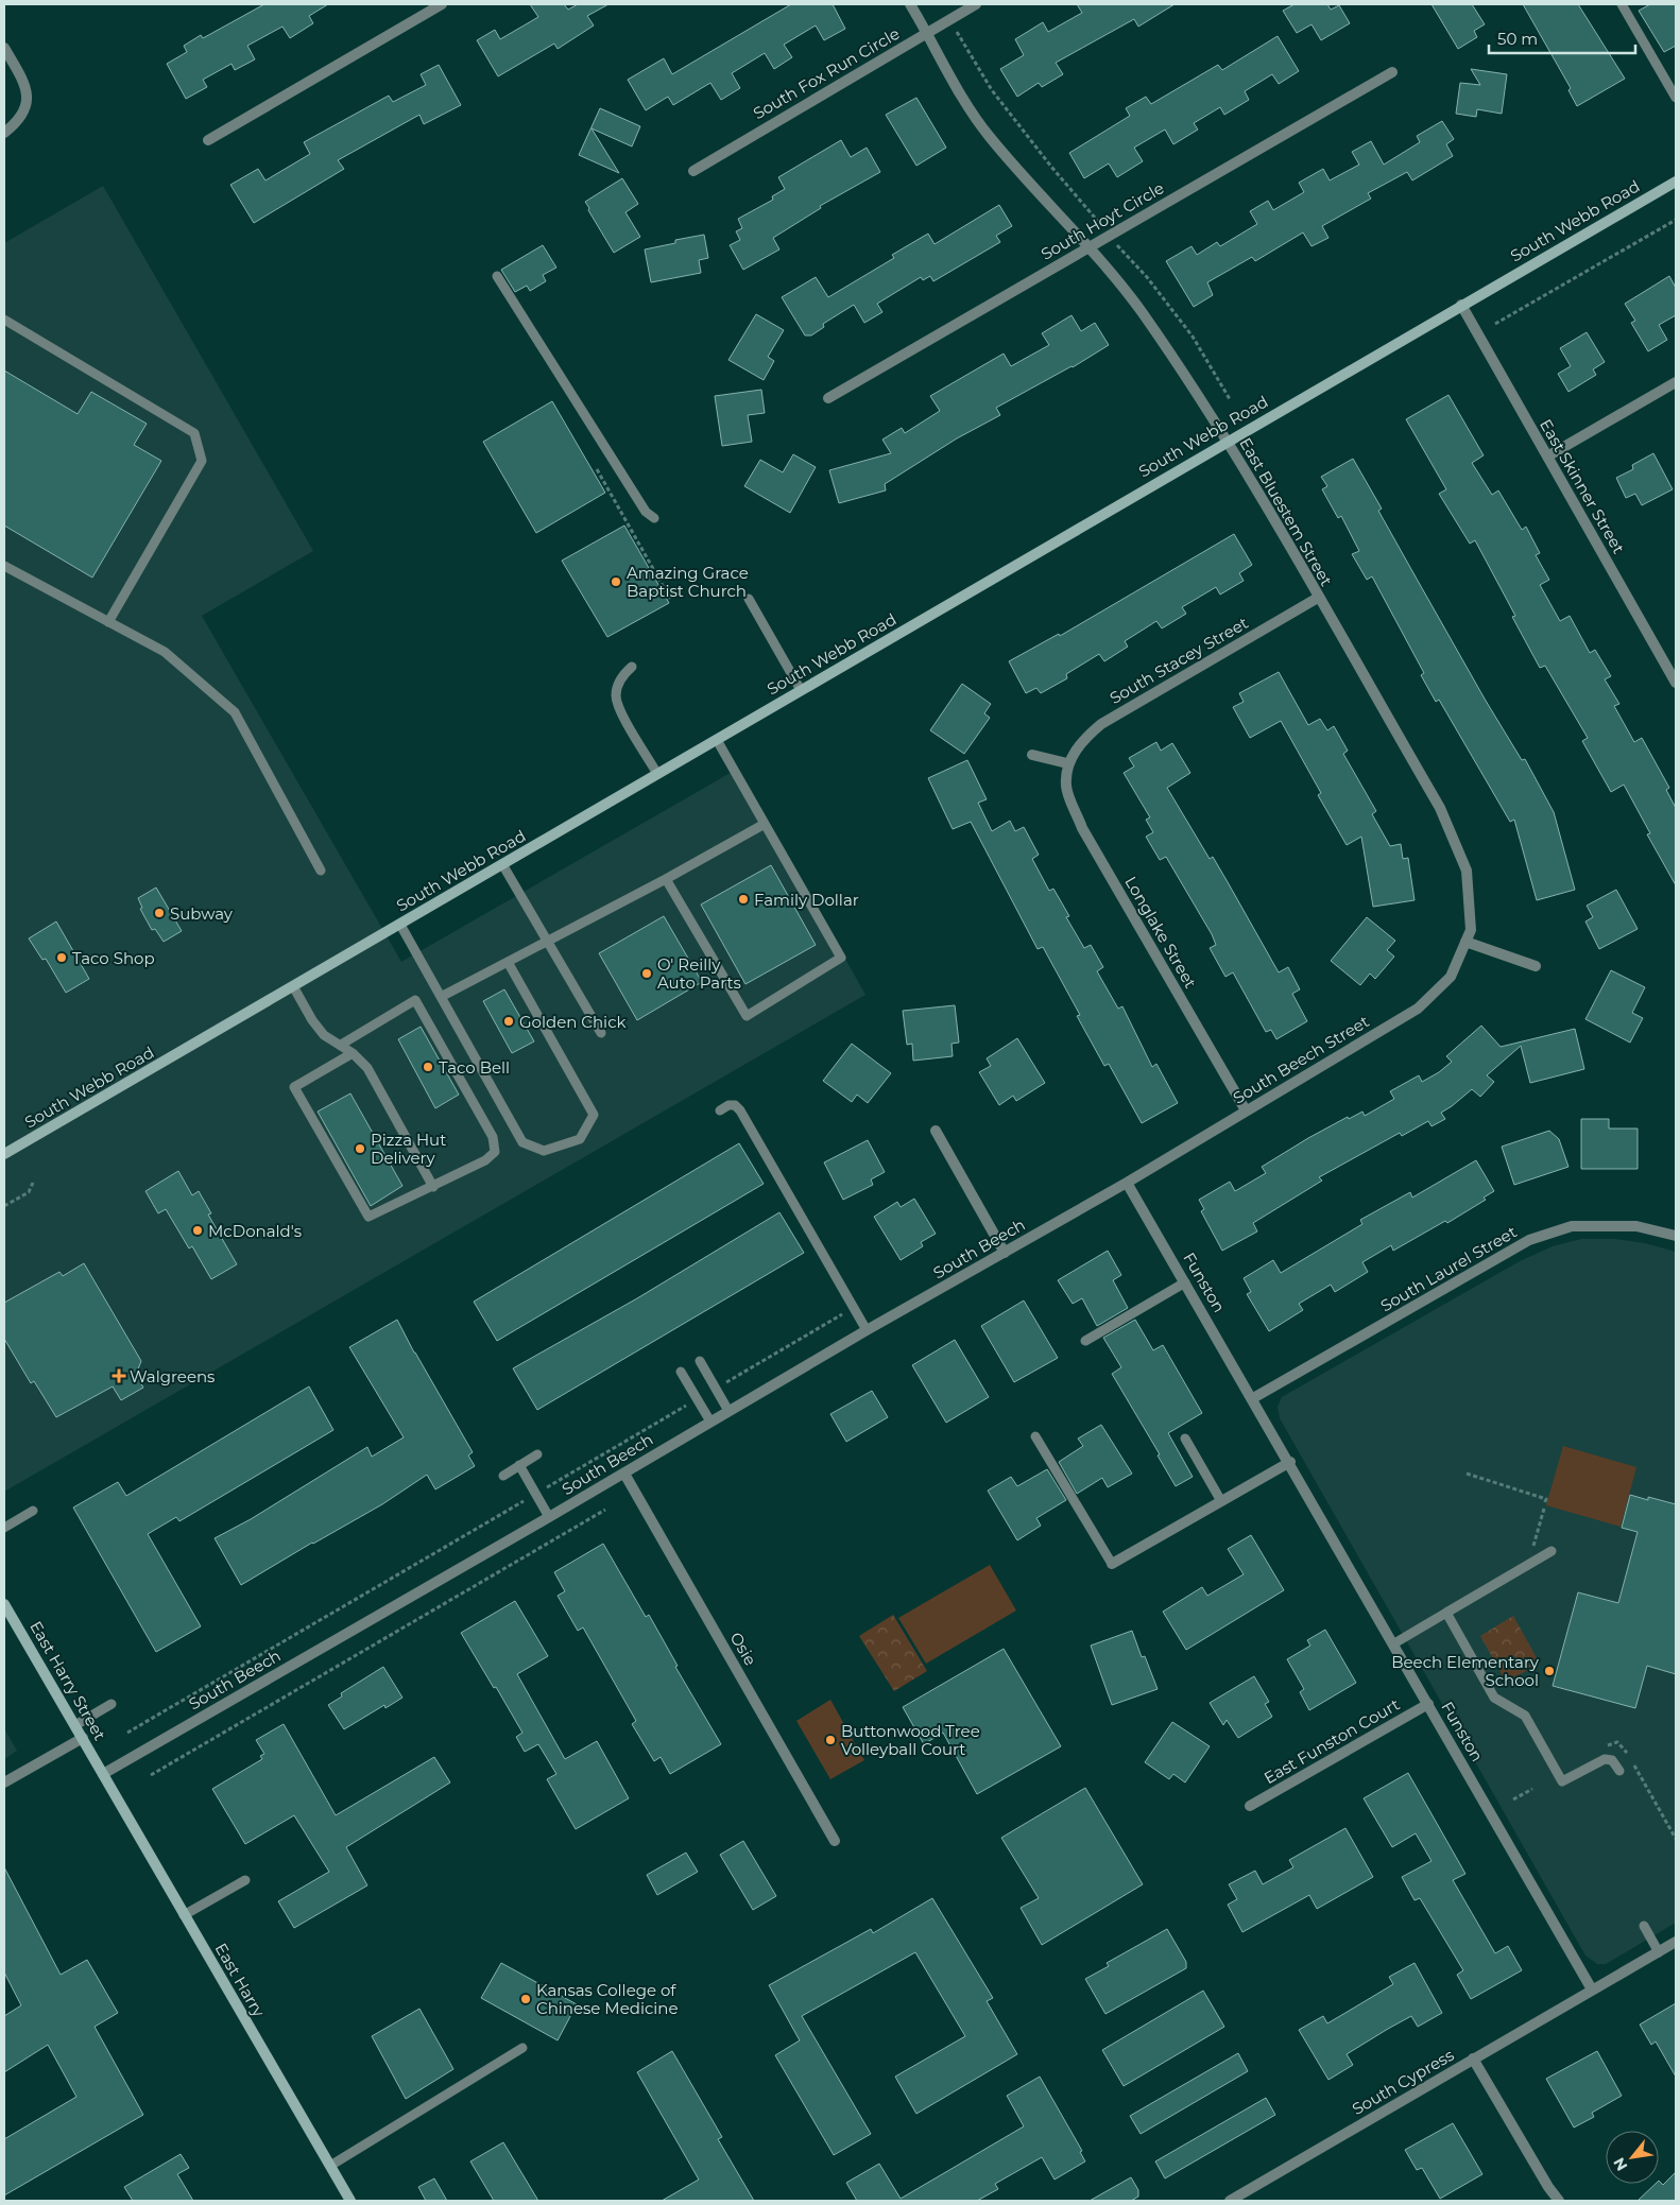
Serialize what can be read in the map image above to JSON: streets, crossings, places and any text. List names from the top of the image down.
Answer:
{
  "streets": {
    "main road": ["South Webb Road", "East Harry Street", "East Harry"],
    "street": [
      "South Fox Run Circle",
      "South Hoyt Circle",
      "East Skinner Street",
      "East Bluestem Street",
      "South Stacey Street",
      "Longlake Street",
      "South Beech Street",
      "South Beech",
      "South Laurel Street",
      "Funston",
      "Osie",
      "East Funston Court",
      "South Cypress"
    ]
  },
  "crossings": [
    ["South Fox Run Circle", "East Bluestem Street"],
    ["South Hoyt Circle", "East Bluestem Street"],
    ["South Webb Road", "East Skinner Street"],
    ["South Webb Road", "East Bluestem Street"],
    ["East Bluestem Street", "South Stacey Street"],
    ["East Bluestem Street", "South Beech Street"],
    ["South Stacey Street", "Longlake Street"],
    ["Longlake Street", "South Beech Street"],
    ["South Beech Street", "South Beech"],
    ["South Beech Street", "Funston"],
    ["South Beech", "Funston"],
    ["South Beech", "Osie"],
    ["South Beech", "East Harry Street"],
    ["South Beech", "East Harry"],
    ["South Laurel Street", "Funston"],
    ["Funston", "East Funston Court"],
    ["Funston", "South Cypress"],
    ["East Harry Street", "East Harry"]
  ],
  "places": {
    "other": [
      "Amazing Grace Baptist Church",
      "Family Dollar",
      "Subway",
      "Taco Shop",
      "O' Reilly Auto Parts",
      "Golden Chick",
      "Taco Bell",
      "Pizza Hut Delivery",
      "McDonald's",
      "Beech Elementary School",
      "Buttonwood Tree Volleyball Court",
      "Kansas College of Chinese Medicine"
    ],
    "health": ["Walgreens"]
  },
  "scale_bar": "50 m",
  "north": "bottom left"
}
